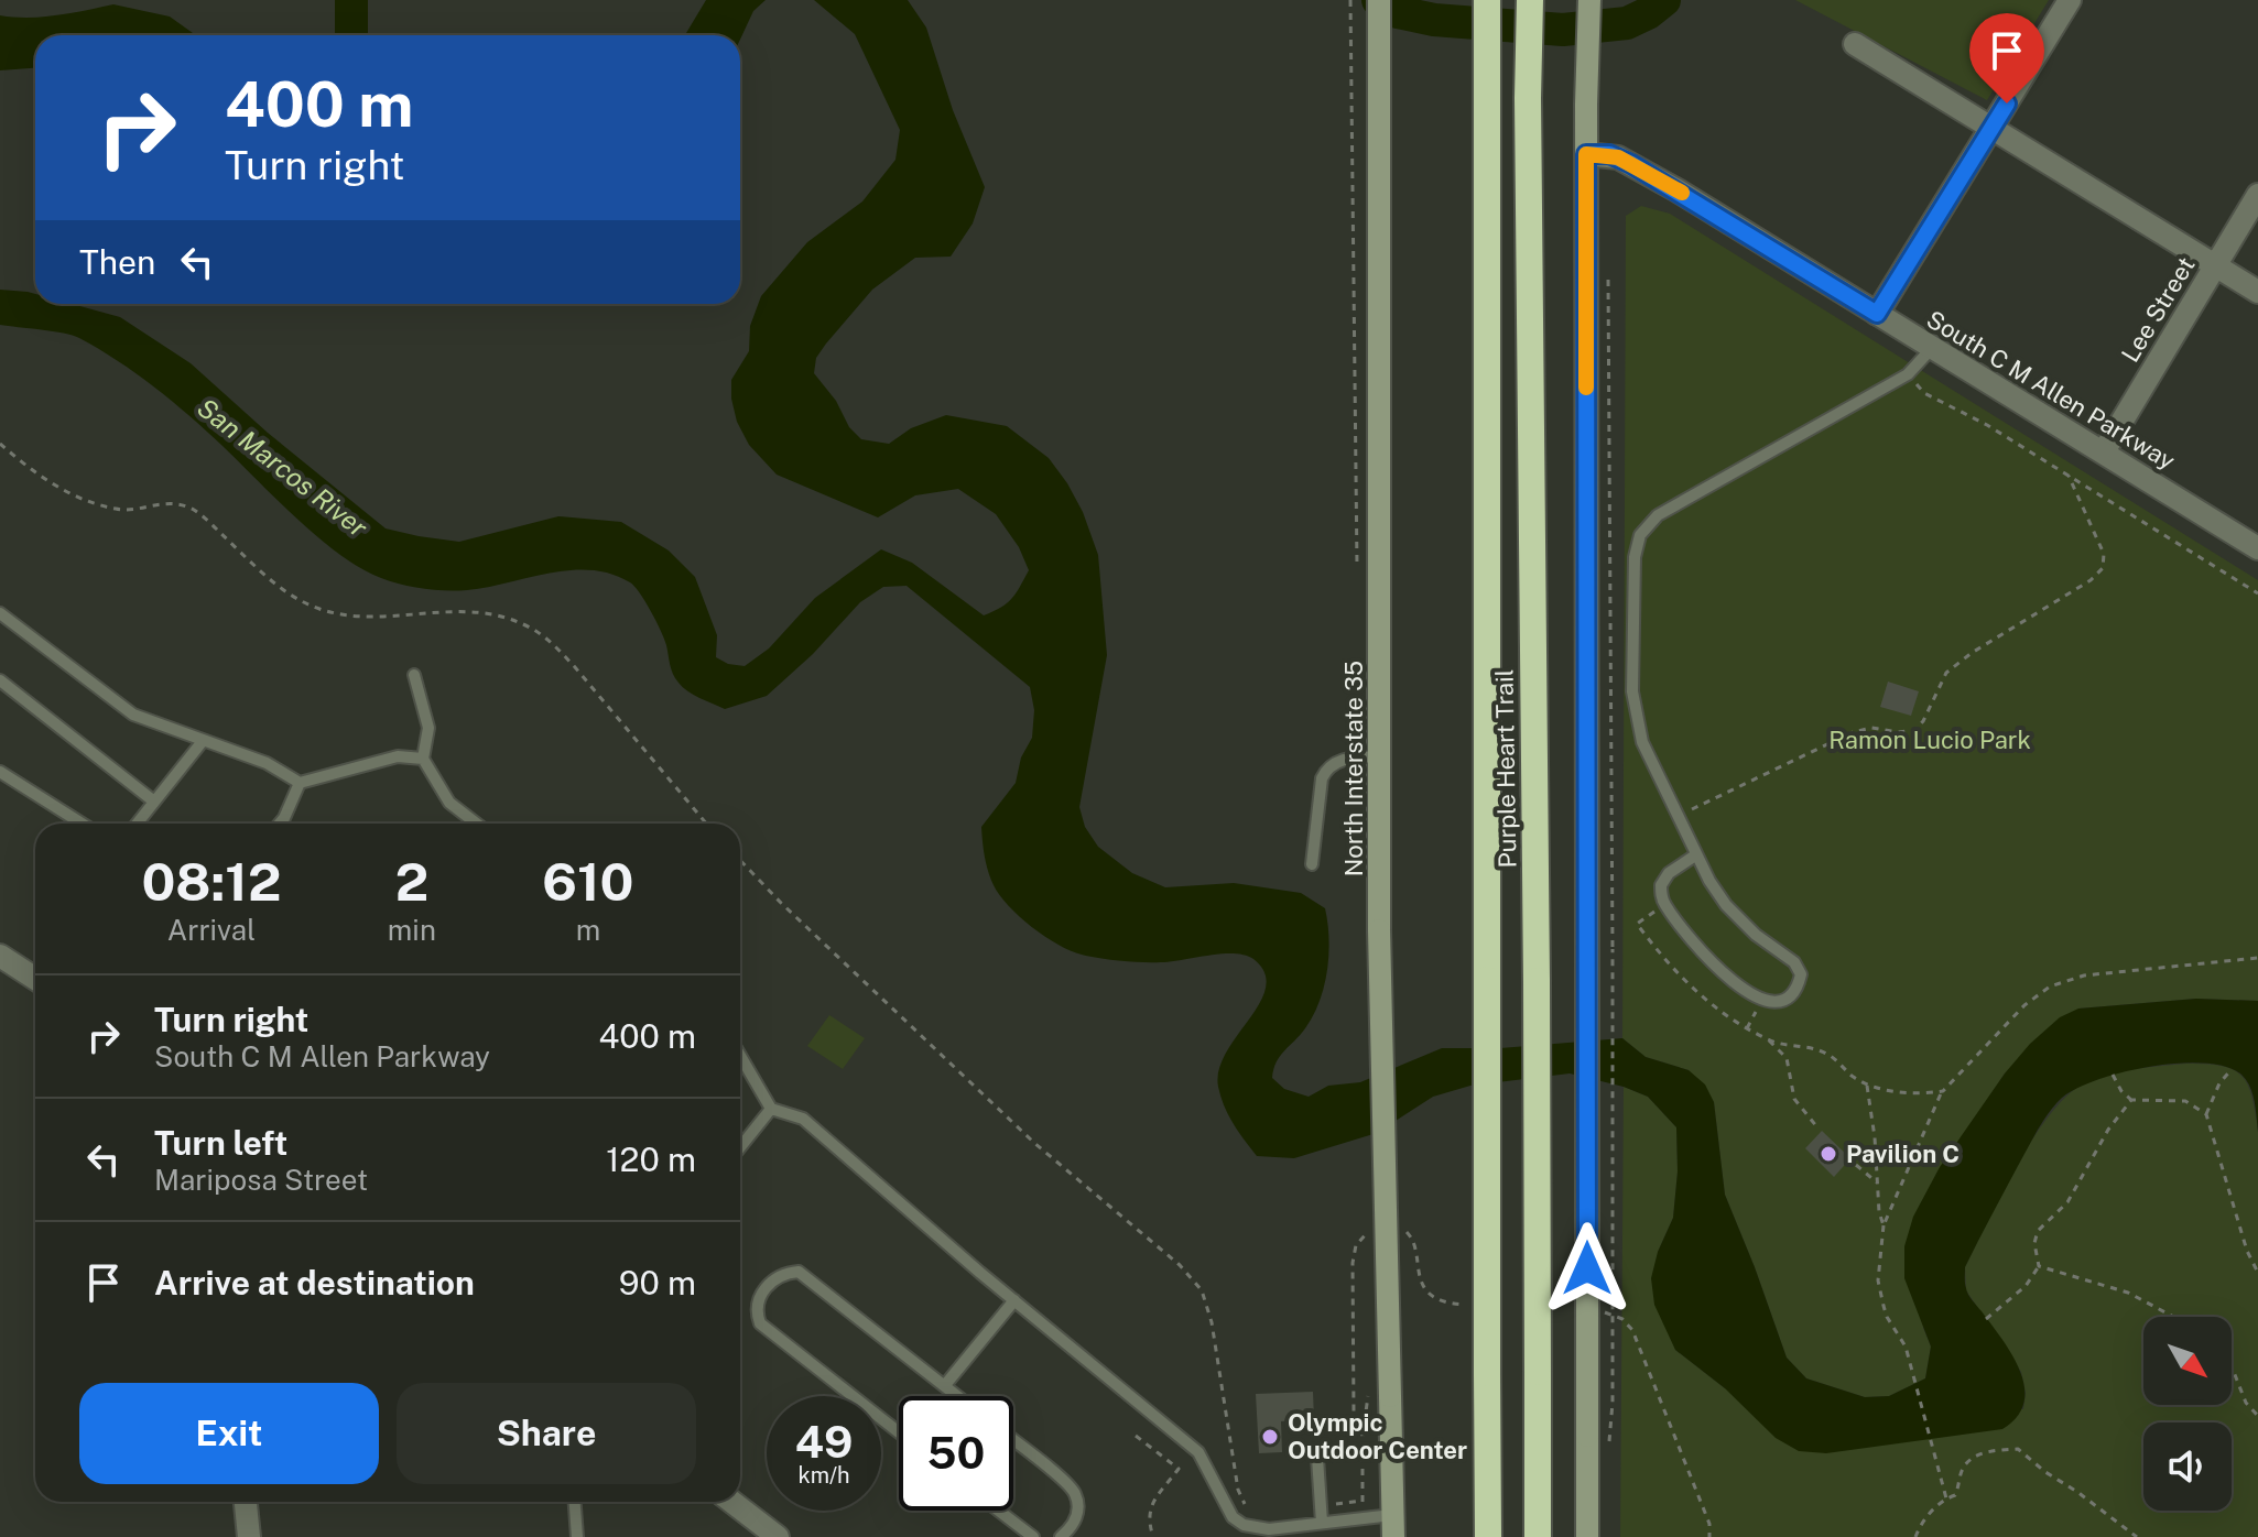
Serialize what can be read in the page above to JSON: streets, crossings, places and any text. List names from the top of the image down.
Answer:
{
  "streets": {
    "highway": ["Purple Heart Trail"],
    "main road": ["North Interstate 35"],
    "street": ["Lee Street", "South C M Allen Parkway"]
  },
  "crossings": [
    ["Lee Street", "South C M Allen Parkway"]
  ],
  "water": ["San Marcos River"],
  "parks": ["Ramon Lucio Park"],
  "places": ["Pavilion C", "Olympic Outdoor Center"],
  "north": "bottom right",
  "page": {
    "turn": ["400 m", "Turn right"],
    "then": "Then",
    "eta": [
      "08:12",
      "Arrival",
      "2",
      "min",
      "610",
      "m"
    ],
    "list": [
      {
        "name": "Turn right",
        "note": "South C M Allen Parkway",
        "value": "400 m"
      },
      {
        "name": "Turn left",
        "note": "Mariposa Street",
        "value": "120 m"
      },
      {
        "name": "Arrive at destination",
        "value": "90 m"
      }
    ],
    "buttons": ["Exit", "Share"],
    "speed": "49 km/h",
    "limit": "50"
  }
}
